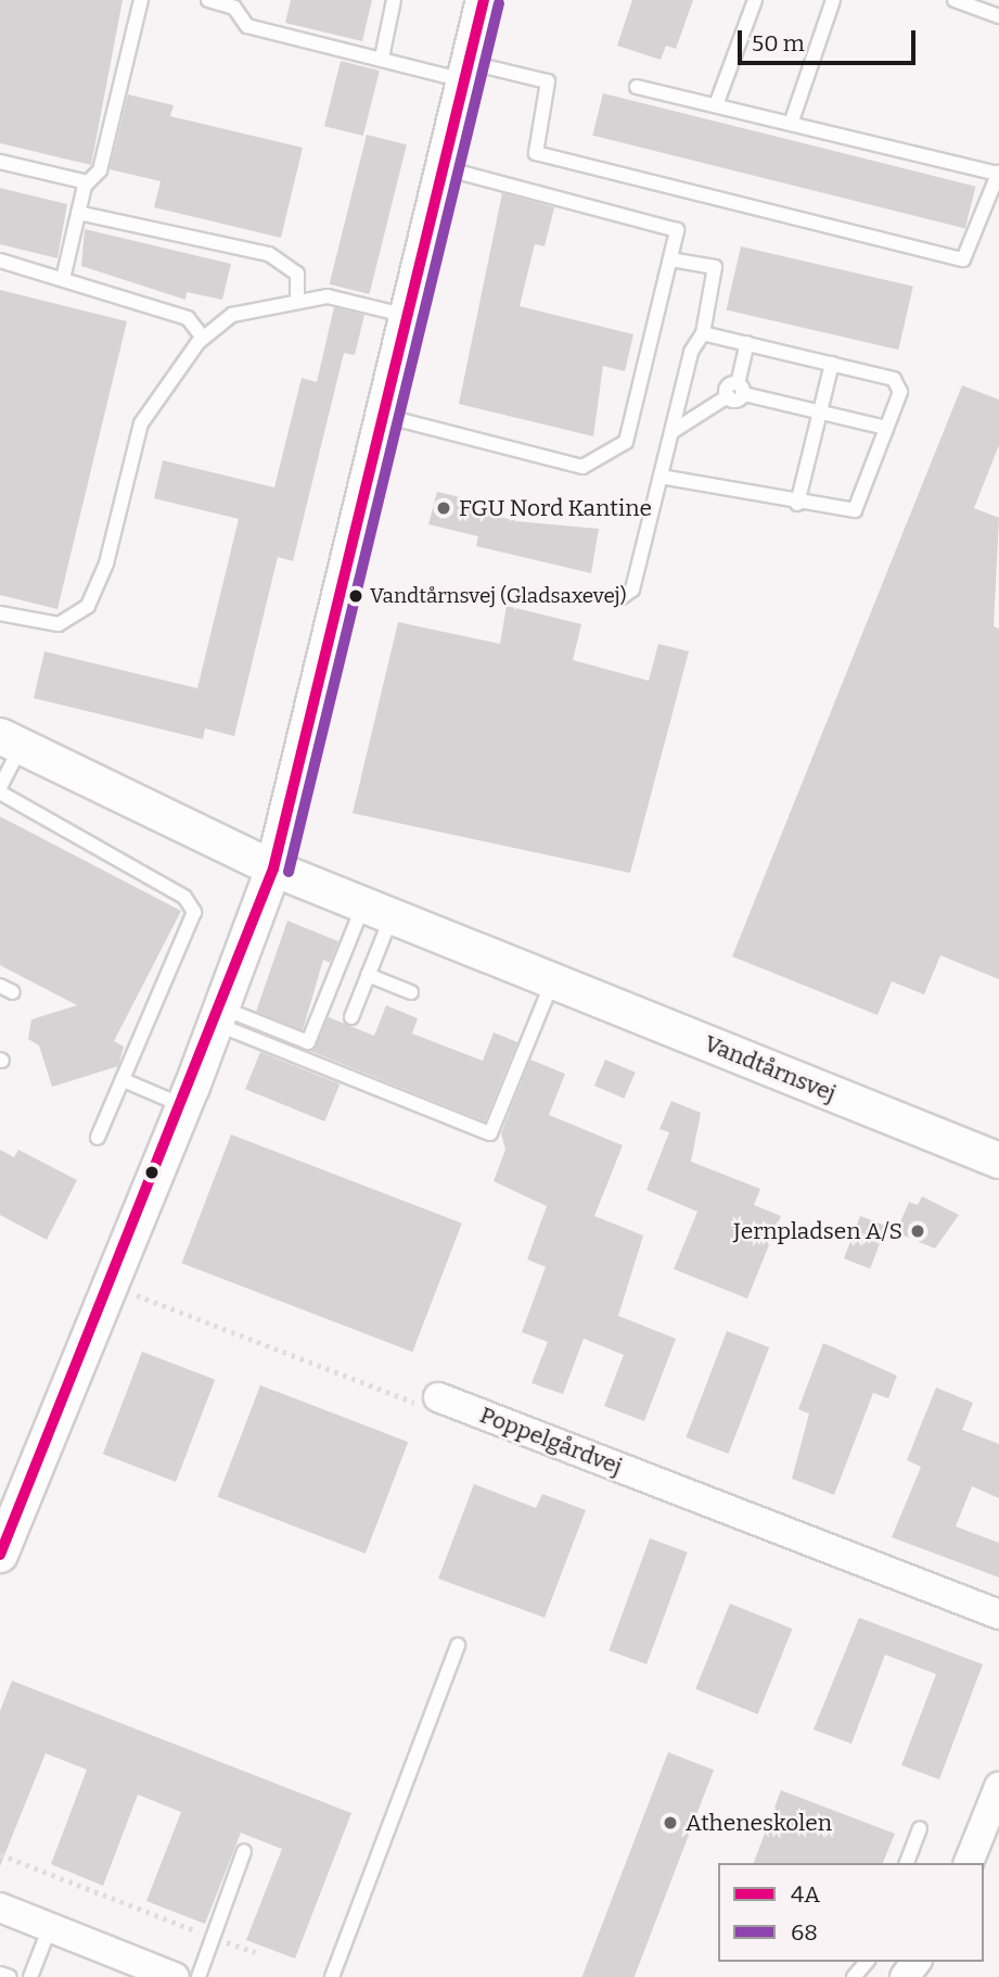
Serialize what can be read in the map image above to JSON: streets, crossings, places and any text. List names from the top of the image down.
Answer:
{
  "streets": {
    "street": ["Vandtårnsvej", "Poppelgårdvej"]
  },
  "places": [
    "FGU Nord Kantine",
    "Vandtårnsvej (Gladsaxevej)",
    "Jernpladsen A/S",
    "Atheneskolen"
  ],
  "lines": ["transit line 4A", "transit line 68"],
  "legend": ["4A", "68"],
  "scale_bar": "50 m"
}
